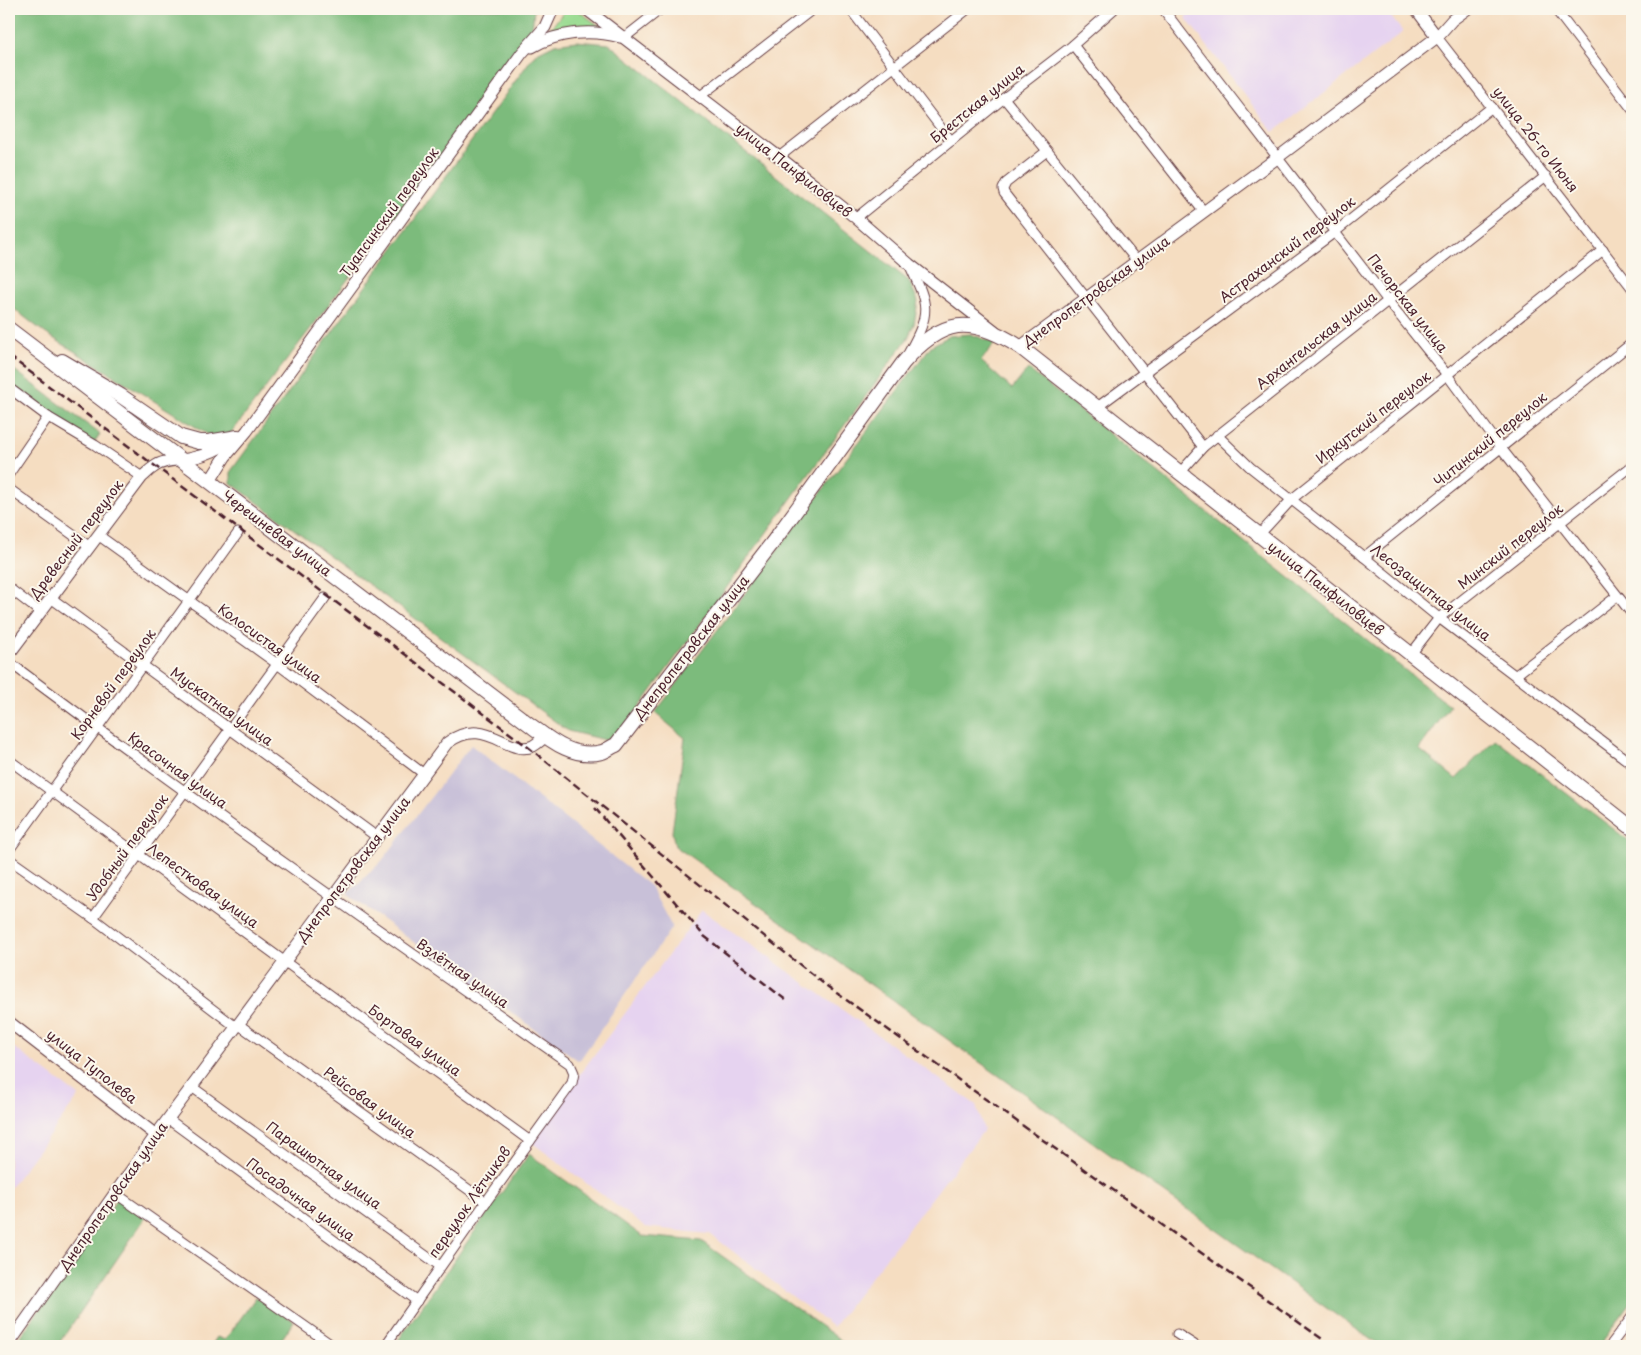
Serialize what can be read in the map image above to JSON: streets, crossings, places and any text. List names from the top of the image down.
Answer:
{
  "streets": {
    "main road": ["улица Панфиловцев", "Днепропетровская улица", "Черешневая улица"],
    "street": [
      "Брестская улица",
      "улица 26-го Июня",
      "Туапсинский переулок",
      "Астраханский переулок",
      "Печорская улица",
      "Архангельская улица",
      "Иркутский переулок",
      "Читинский переулок",
      "Древесный переулок",
      "Минский переулок",
      "Лесозащитная улица",
      "Колосистая улица",
      "Корневой переулок",
      "Мускатная улица",
      "Красочная улица",
      "Удобный переулок",
      "Лепестковая улица",
      "Взлётная улица",
      "Бортовая улица",
      "улица Туполева",
      "Рейсовая улица",
      "Парашютная улица",
      "Посадочная улица",
      "переулок Лётчиков"
    ]
  },
  "crossings": [
    ["Брестская улица", "улица Панфиловцев"],
    ["улица 26-го Июня", "Астраханский переулок"],
    ["улица 26-го Июня", "Днепропетровская улица"],
    ["улица 26-го Июня", "Архангельская улица"],
    ["улица 26-го Июня", "Иркутский переулок"],
    ["улица Панфиловцев", "Астраханский переулок"],
    ["улица Панфиловцев", "Днепропетровская улица"],
    ["улица Панфиловцев", "Архангельская улица"],
    ["улица Панфиловцев", "Иркутский переулок"],
    ["улица Панфиловцев", "Минский переулок"],
    ["Туапсинский переулок", "Черешневая улица"],
    ["Туапсинский переулок", "Древесный переулок"],
    ["Астраханский переулок", "Печорская улица"],
    ["Днепропетровская улица", "Печорская улица"],
    ["Днепропетровская улица", "Черешневая улица"],
    ["Днепропетровская улица", "Колосистая улица"],
    ["Днепропетровская улица", "Мускатная улица"],
    ["Днепропетровская улица", "Красочная улица"],
    ["Днепропетровская улица", "Лепестковая улица"],
    ["Днепропетровская улица", "Взлётная улица"],
    ["Днепропетровская улица", "Бортовая улица"],
    ["Днепропетровская улица", "улица Туполева"],
    ["Днепропетровская улица", "Рейсовая улица"],
    ["Днепропетровская улица", "Парашютная улица"],
    ["Днепропетровская улица", "Посадочная улица"],
    ["Печорская улица", "Архангельская улица"],
    ["Печорская улица", "Иркутский переулок"],
    ["Печорская улица", "Читинский переулок"],
    ["Печорская улица", "Минский переулок"],
    ["Архангельская улица", "Лесозащитная улица"],
    ["Иркутский переулок", "Лесозащитная улица"],
    ["Читинский переулок", "Лесозащитная улица"],
    ["Черешневая улица", "Древесный переулок"],
    ["Древесный переулок", "Колосистая улица"],
    ["Древесный переулок", "Мускатная улица"],
    ["Минский переулок", "Лесозащитная улица"],
    ["Колосистая улица", "Корневой переулок"],
    ["Колосистая улица", "Удобный переулок"],
    ["Корневой переулок", "Мускатная улица"],
    ["Корневой переулок", "Красочная улица"],
    ["Корневой переулок", "Лепестковая улица"],
    ["Мускатная улица", "Удобный переулок"],
    ["Красочная улица", "Удобный переулок"],
    ["Красочная улица", "Взлётная улица"],
    ["Удобный переулок", "Лепестковая улица"],
    ["Удобный переулок", "Рейсовая улица"],
    ["Лепестковая улица", "Бортовая улица"],
    ["Взлётная улица", "переулок Лётчиков"],
    ["Бортовая улица", "переулок Лётчиков"],
    ["Рейсовая улица", "переулок Лётчиков"],
    ["Парашютная улица", "переулок Лётчиков"],
    ["Посадочная улица", "переулок Лётчиков"]
  ]
}
